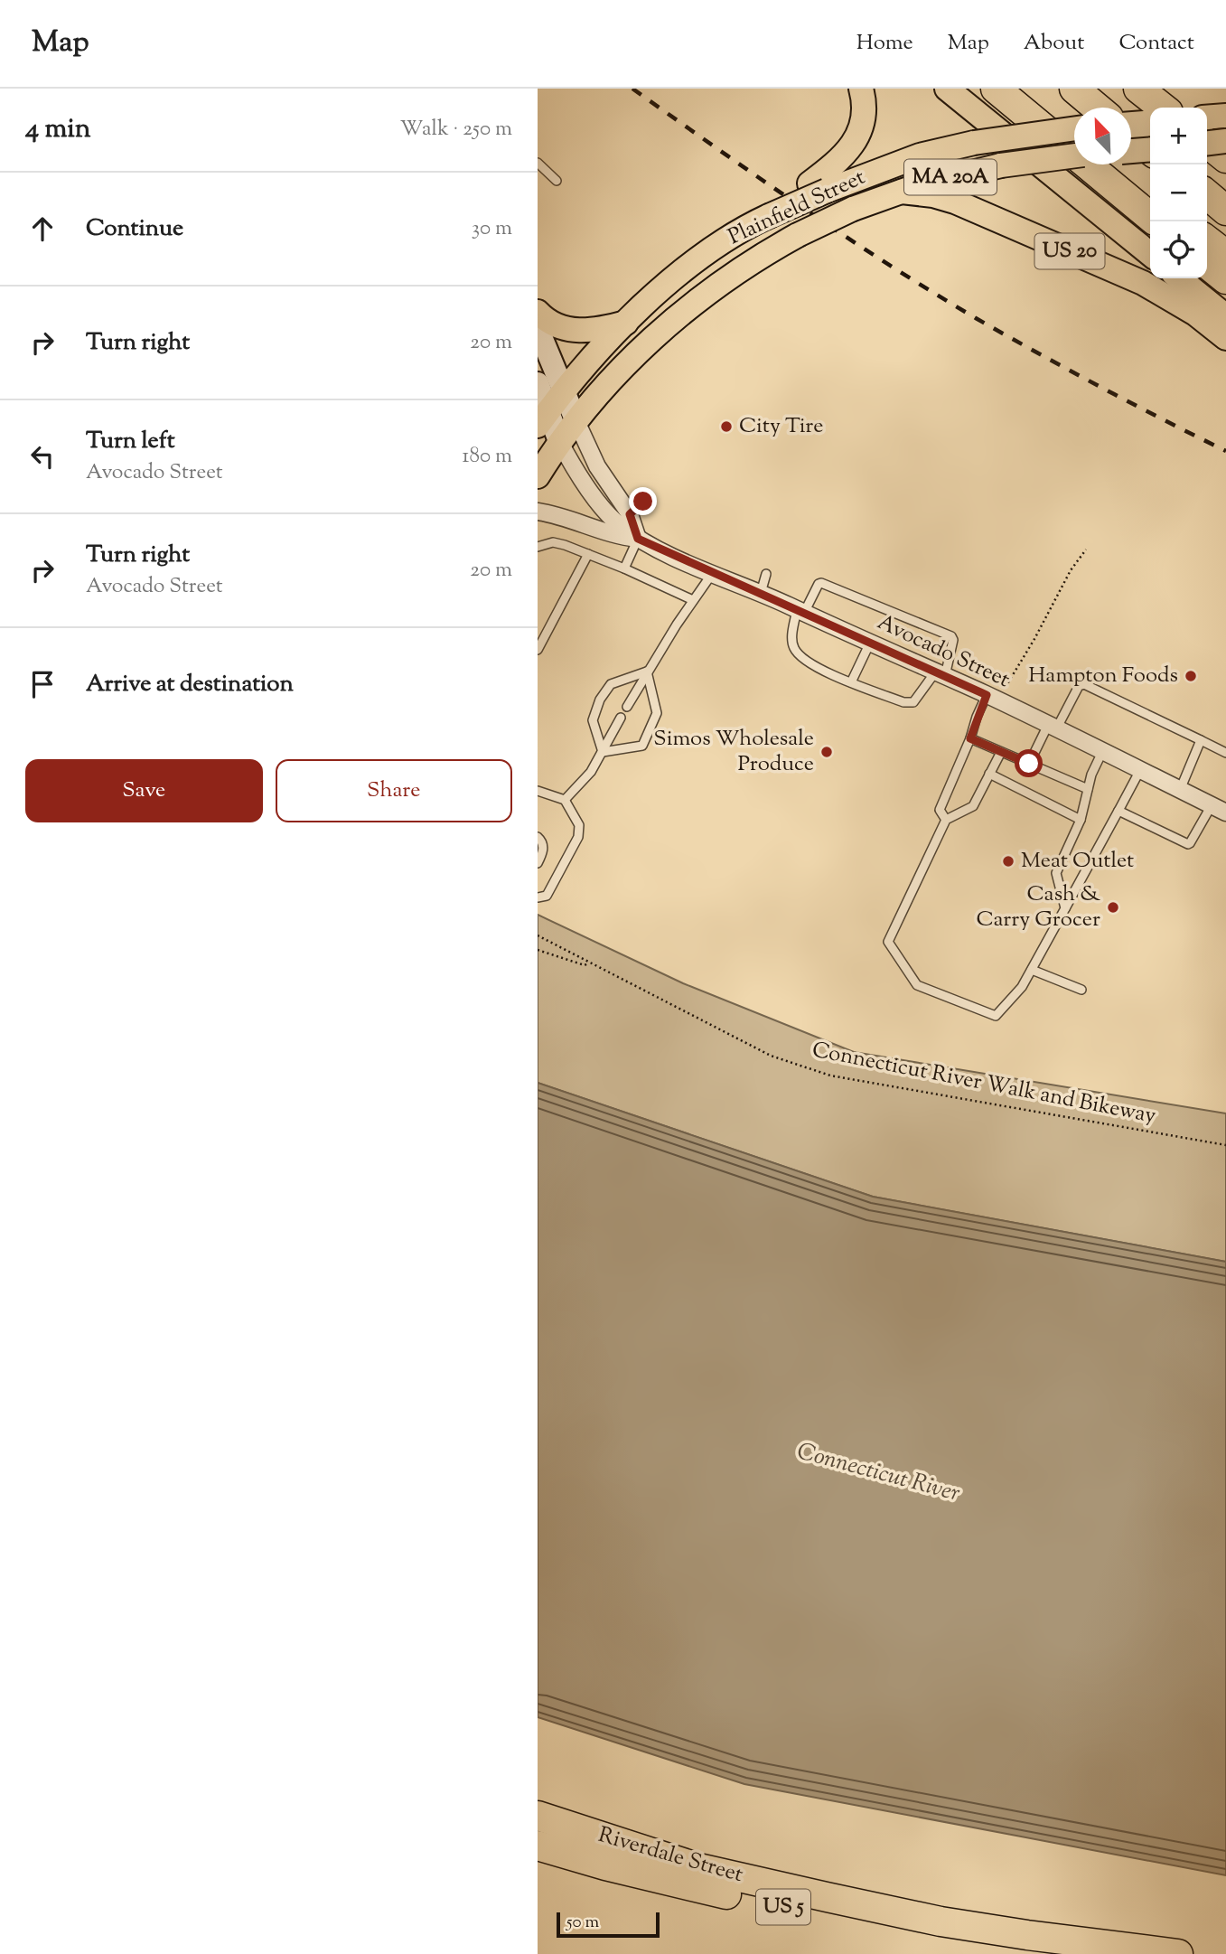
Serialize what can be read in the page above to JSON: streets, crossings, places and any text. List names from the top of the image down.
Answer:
{
  "streets": {
    "highway": ["Riverdale Street", "US 5"],
    "main road": ["MA 20A", "Plainfield Street", "US 20"],
    "street": ["Avocado Street"],
    "path": ["Connecticut River Walk and Bikeway"]
  },
  "crossings": [
    ["Plainfield Street", "US 20"],
    ["Plainfield Street", "Avocado Street"],
    ["US 20", "Avocado Street"]
  ],
  "water": ["Connecticut River"],
  "places": [
    "City Tire",
    "Hampton Foods",
    "Simos Wholesale Produce",
    "Meat Outlet",
    "Cash & Carry Grocer"
  ],
  "scale_bar": "50 m",
  "north": "top left",
  "page": {
    "header": "Map",
    "nav": [
      "Home",
      "Map",
      "About",
      "Contact"
    ],
    "heading": ["4 min", "Walk · 250 m"],
    "map_buttons": ["+", "−"],
    "list": [
      ["Continue", "30 m"],
      ["Turn right", "20 m"],
      ["Turn left", "Avocado Street", "180 m"],
      ["Turn right", "Avocado Street", "20 m"],
      "Arrive at destination"
    ],
    "buttons": ["Save", "Share"],
    "scale": "50 m"
  }
}
